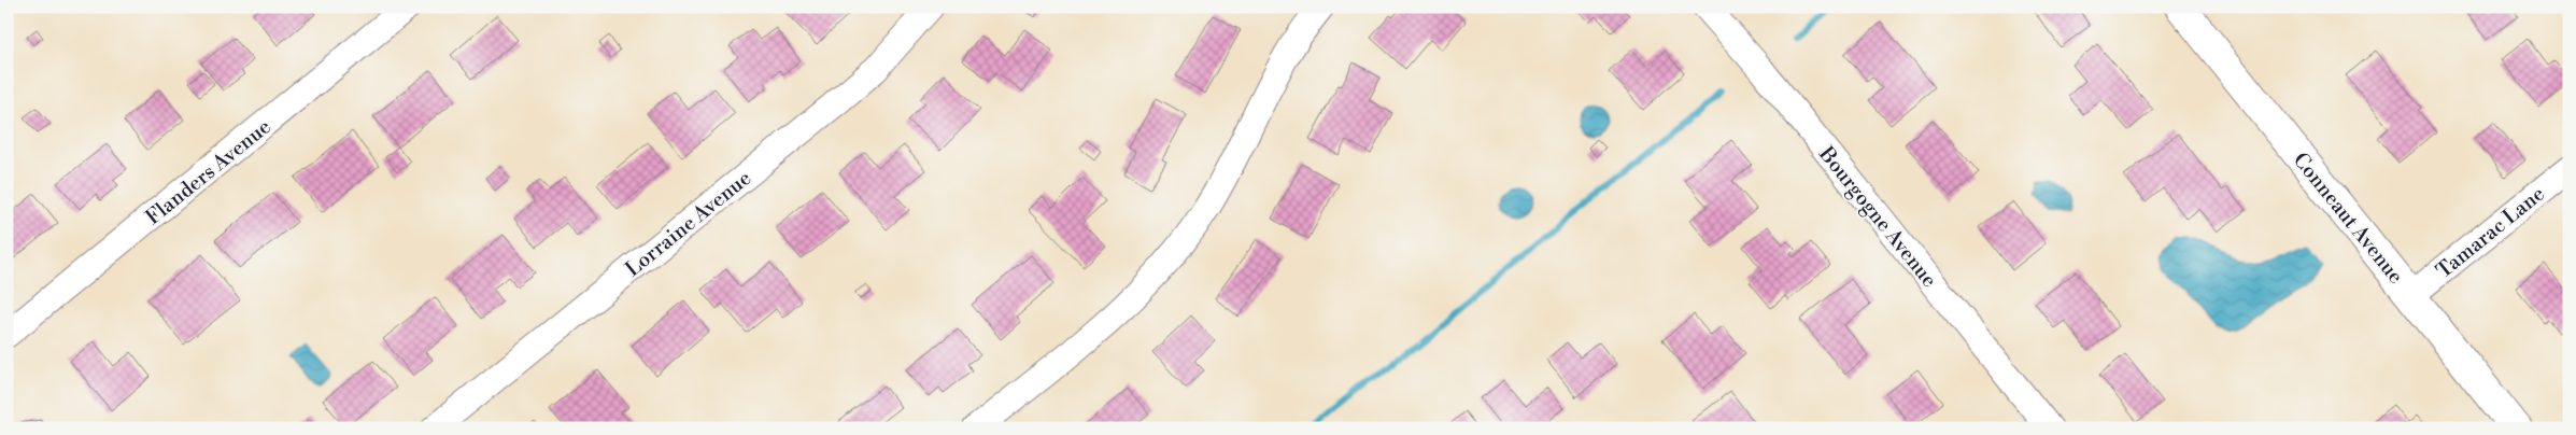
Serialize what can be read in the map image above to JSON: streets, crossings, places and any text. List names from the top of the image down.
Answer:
{
  "streets": {
    "street": [
      "Flanders Avenue",
      "Bourgogne Avenue",
      "Conneaut Avenue",
      "Lorraine Avenue",
      "Tamarac Lane"
    ]
  },
  "crossings": [
    ["Conneaut Avenue", "Tamarac Lane"]
  ]
}
